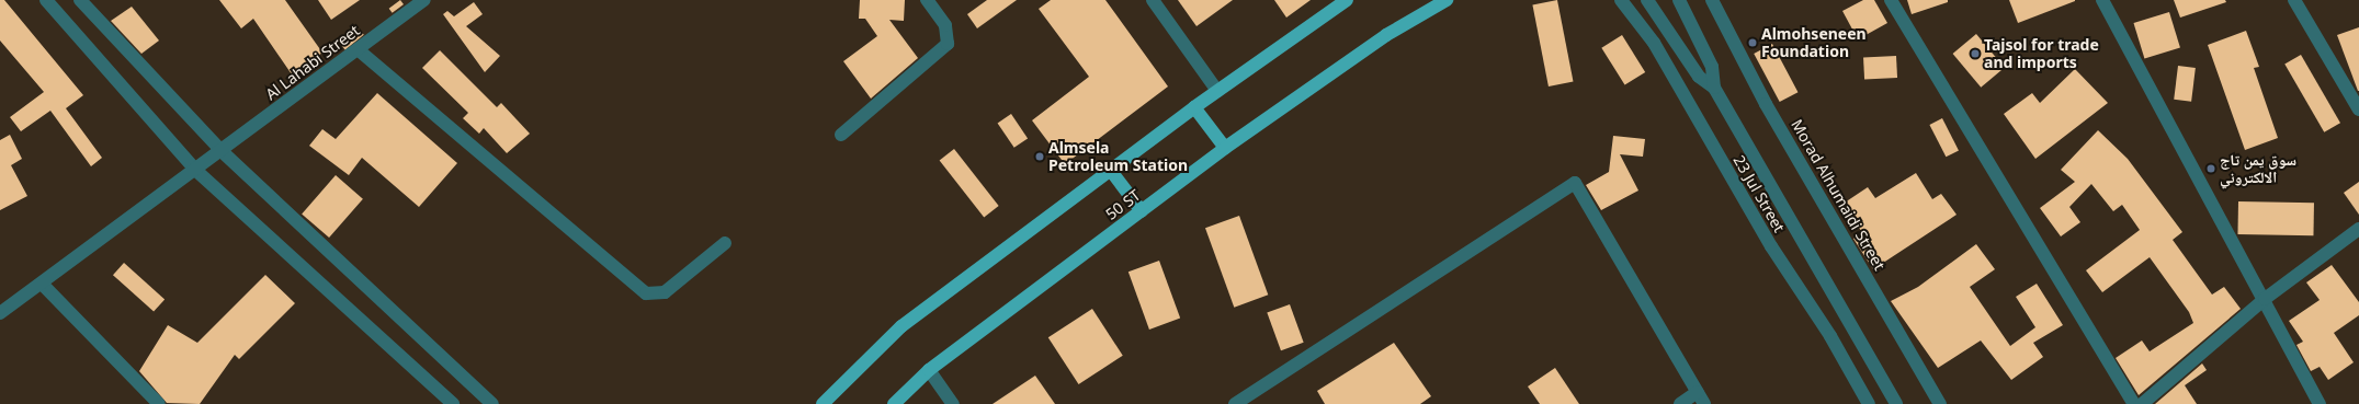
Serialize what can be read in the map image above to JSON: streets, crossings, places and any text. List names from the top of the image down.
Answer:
{
  "streets": {
    "main road": ["50 ST"],
    "street": ["Al Lahabi Street", "23 Jul Street", "Morad Alhumaidi Street"]
  },
  "places": [
    "Almohseneen Foundation",
    "Tajsol for trade and imports",
    "Almsela Petroleum Station",
    "سوق يمن تاج الالكتروني"
  ]
}
